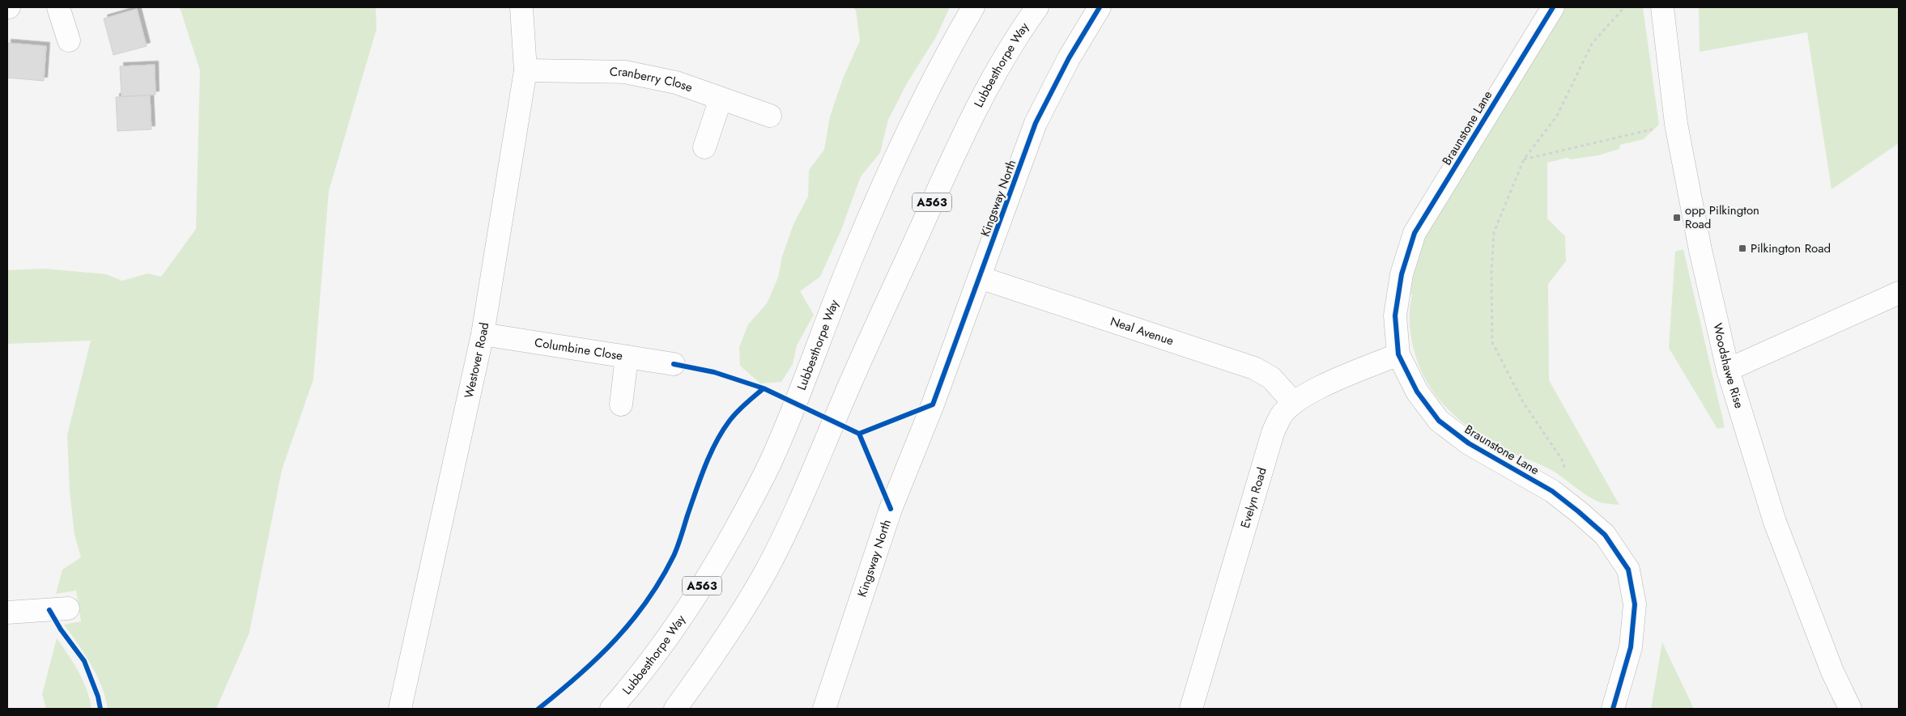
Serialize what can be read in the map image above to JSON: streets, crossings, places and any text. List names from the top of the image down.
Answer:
{
  "streets": {
    "main road": [
      "Lubbesthorpe Way",
      "Cranberry Close",
      "Braunstone Lane",
      "Kingsway North",
      "A563",
      "Neal Avenue",
      "Columbine Close",
      "Westover Road",
      "Woodshawe Rise",
      "Evelyn Road"
    ]
  },
  "crossings": [
    ["Cranberry Close", "Westover Road"],
    ["Braunstone Lane", "Evelyn Road"],
    ["Kingsway North", "Neal Avenue"],
    ["Neal Avenue", "Evelyn Road"],
    ["Columbine Close", "Westover Road"]
  ],
  "places": {
    "transit": ["opp Pilkington Road", "Pilkington Road"]
  }
}
